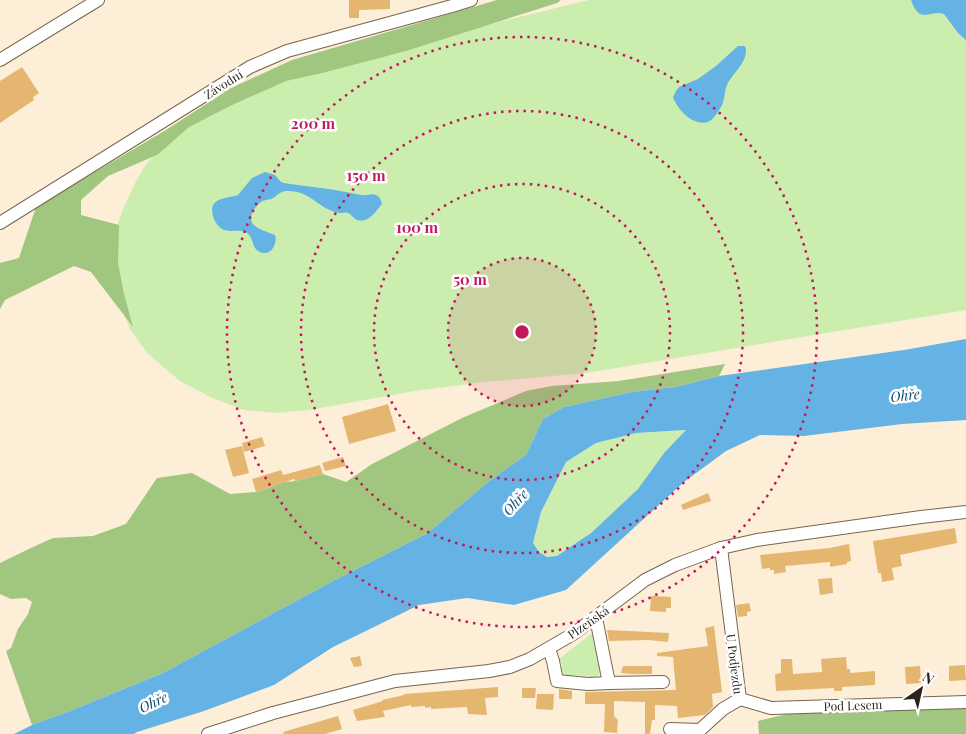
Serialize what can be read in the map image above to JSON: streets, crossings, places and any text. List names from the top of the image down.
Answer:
{
  "streets": {
    "street": [
      "Závodní",
      "Plzeňská",
      "U Podjezdu",
      "Pod Lesem"
    ]
  },
  "crossings": [
    ["Plzeňská", "U Podjezdu"],
    ["U Podjezdu", "Pod Lesem"]
  ],
  "water": ["Ohře"],
  "north": "top right",
  "rings": [
    "200 m",
    "150 m",
    "100 m",
    "50 m"
  ]
}
